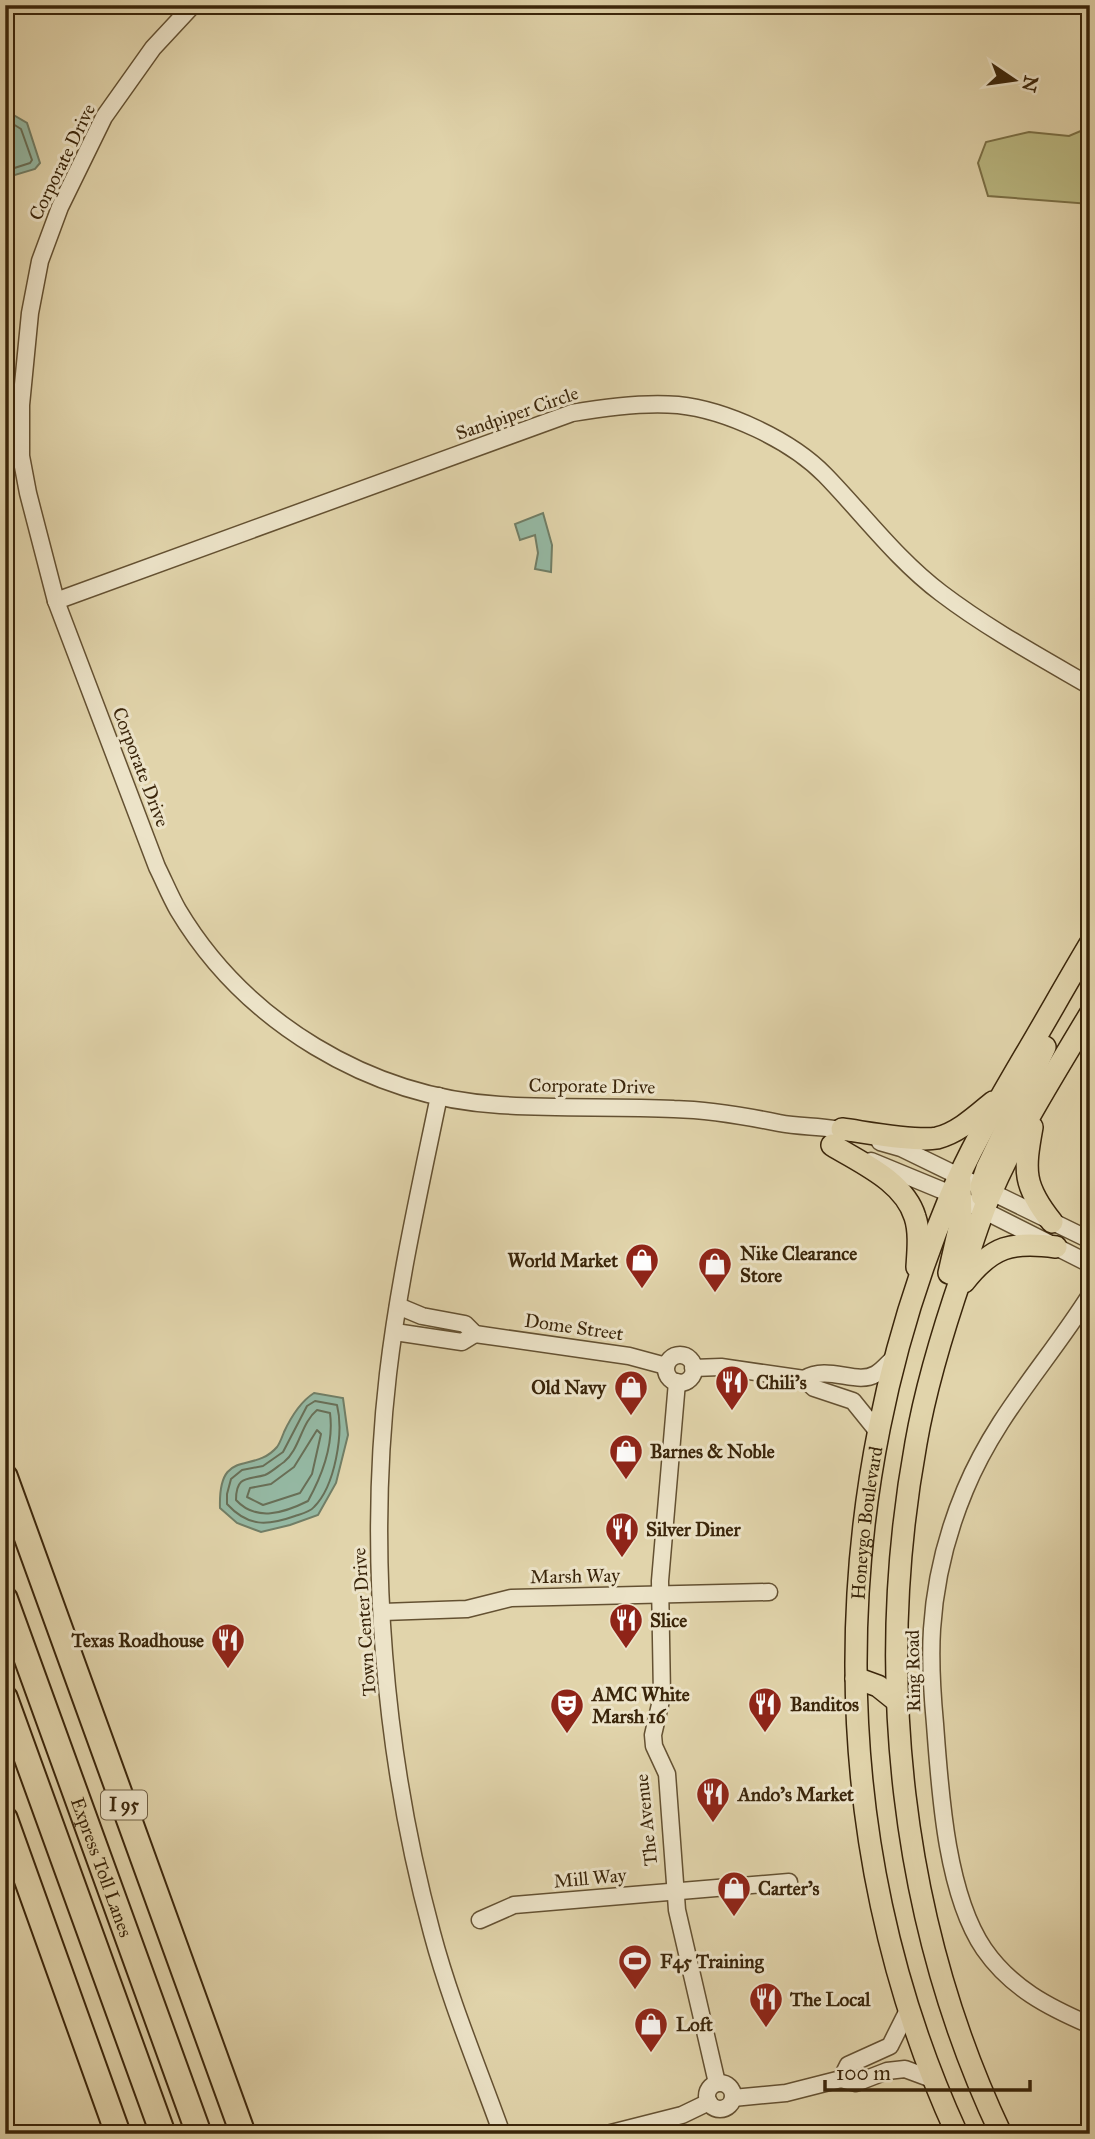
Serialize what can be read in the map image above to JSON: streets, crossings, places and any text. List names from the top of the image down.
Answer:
{
  "streets": {
    "highway": ["I 95", "Express Toll Lanes"],
    "main road": ["Honeygo Boulevard"],
    "street": [
      "Corporate Drive",
      "Sandpiper Circle",
      "Dome Street",
      "Marsh Way",
      "Town Center Drive",
      "Ring Road",
      "The Avenue",
      "Mill Way"
    ]
  },
  "crossings": [
    ["Corporate Drive", "Sandpiper Circle"],
    ["Corporate Drive", "Honeygo Boulevard"],
    ["Corporate Drive", "Town Center Drive"],
    ["Dome Street", "Town Center Drive"],
    ["Dome Street", "The Avenue"],
    ["Marsh Way", "Town Center Drive"],
    ["Marsh Way", "The Avenue"],
    ["The Avenue", "Mill Way"]
  ],
  "places": {
    "shop": [
      "World Market",
      "Nike Clearance Store",
      "Old Navy",
      "Barnes & Noble",
      "Carter's",
      "Loft"
    ],
    "restaurant": [
      "Chili's",
      "Silver Diner",
      "Slice",
      "Texas Roadhouse",
      "Banditos",
      "Ando’s Market",
      "The Local"
    ],
    "theatre": ["AMC White Marsh 16"],
    "sports": ["F45 Training"]
  },
  "scale_bar": "100 m",
  "north": "right"
}
